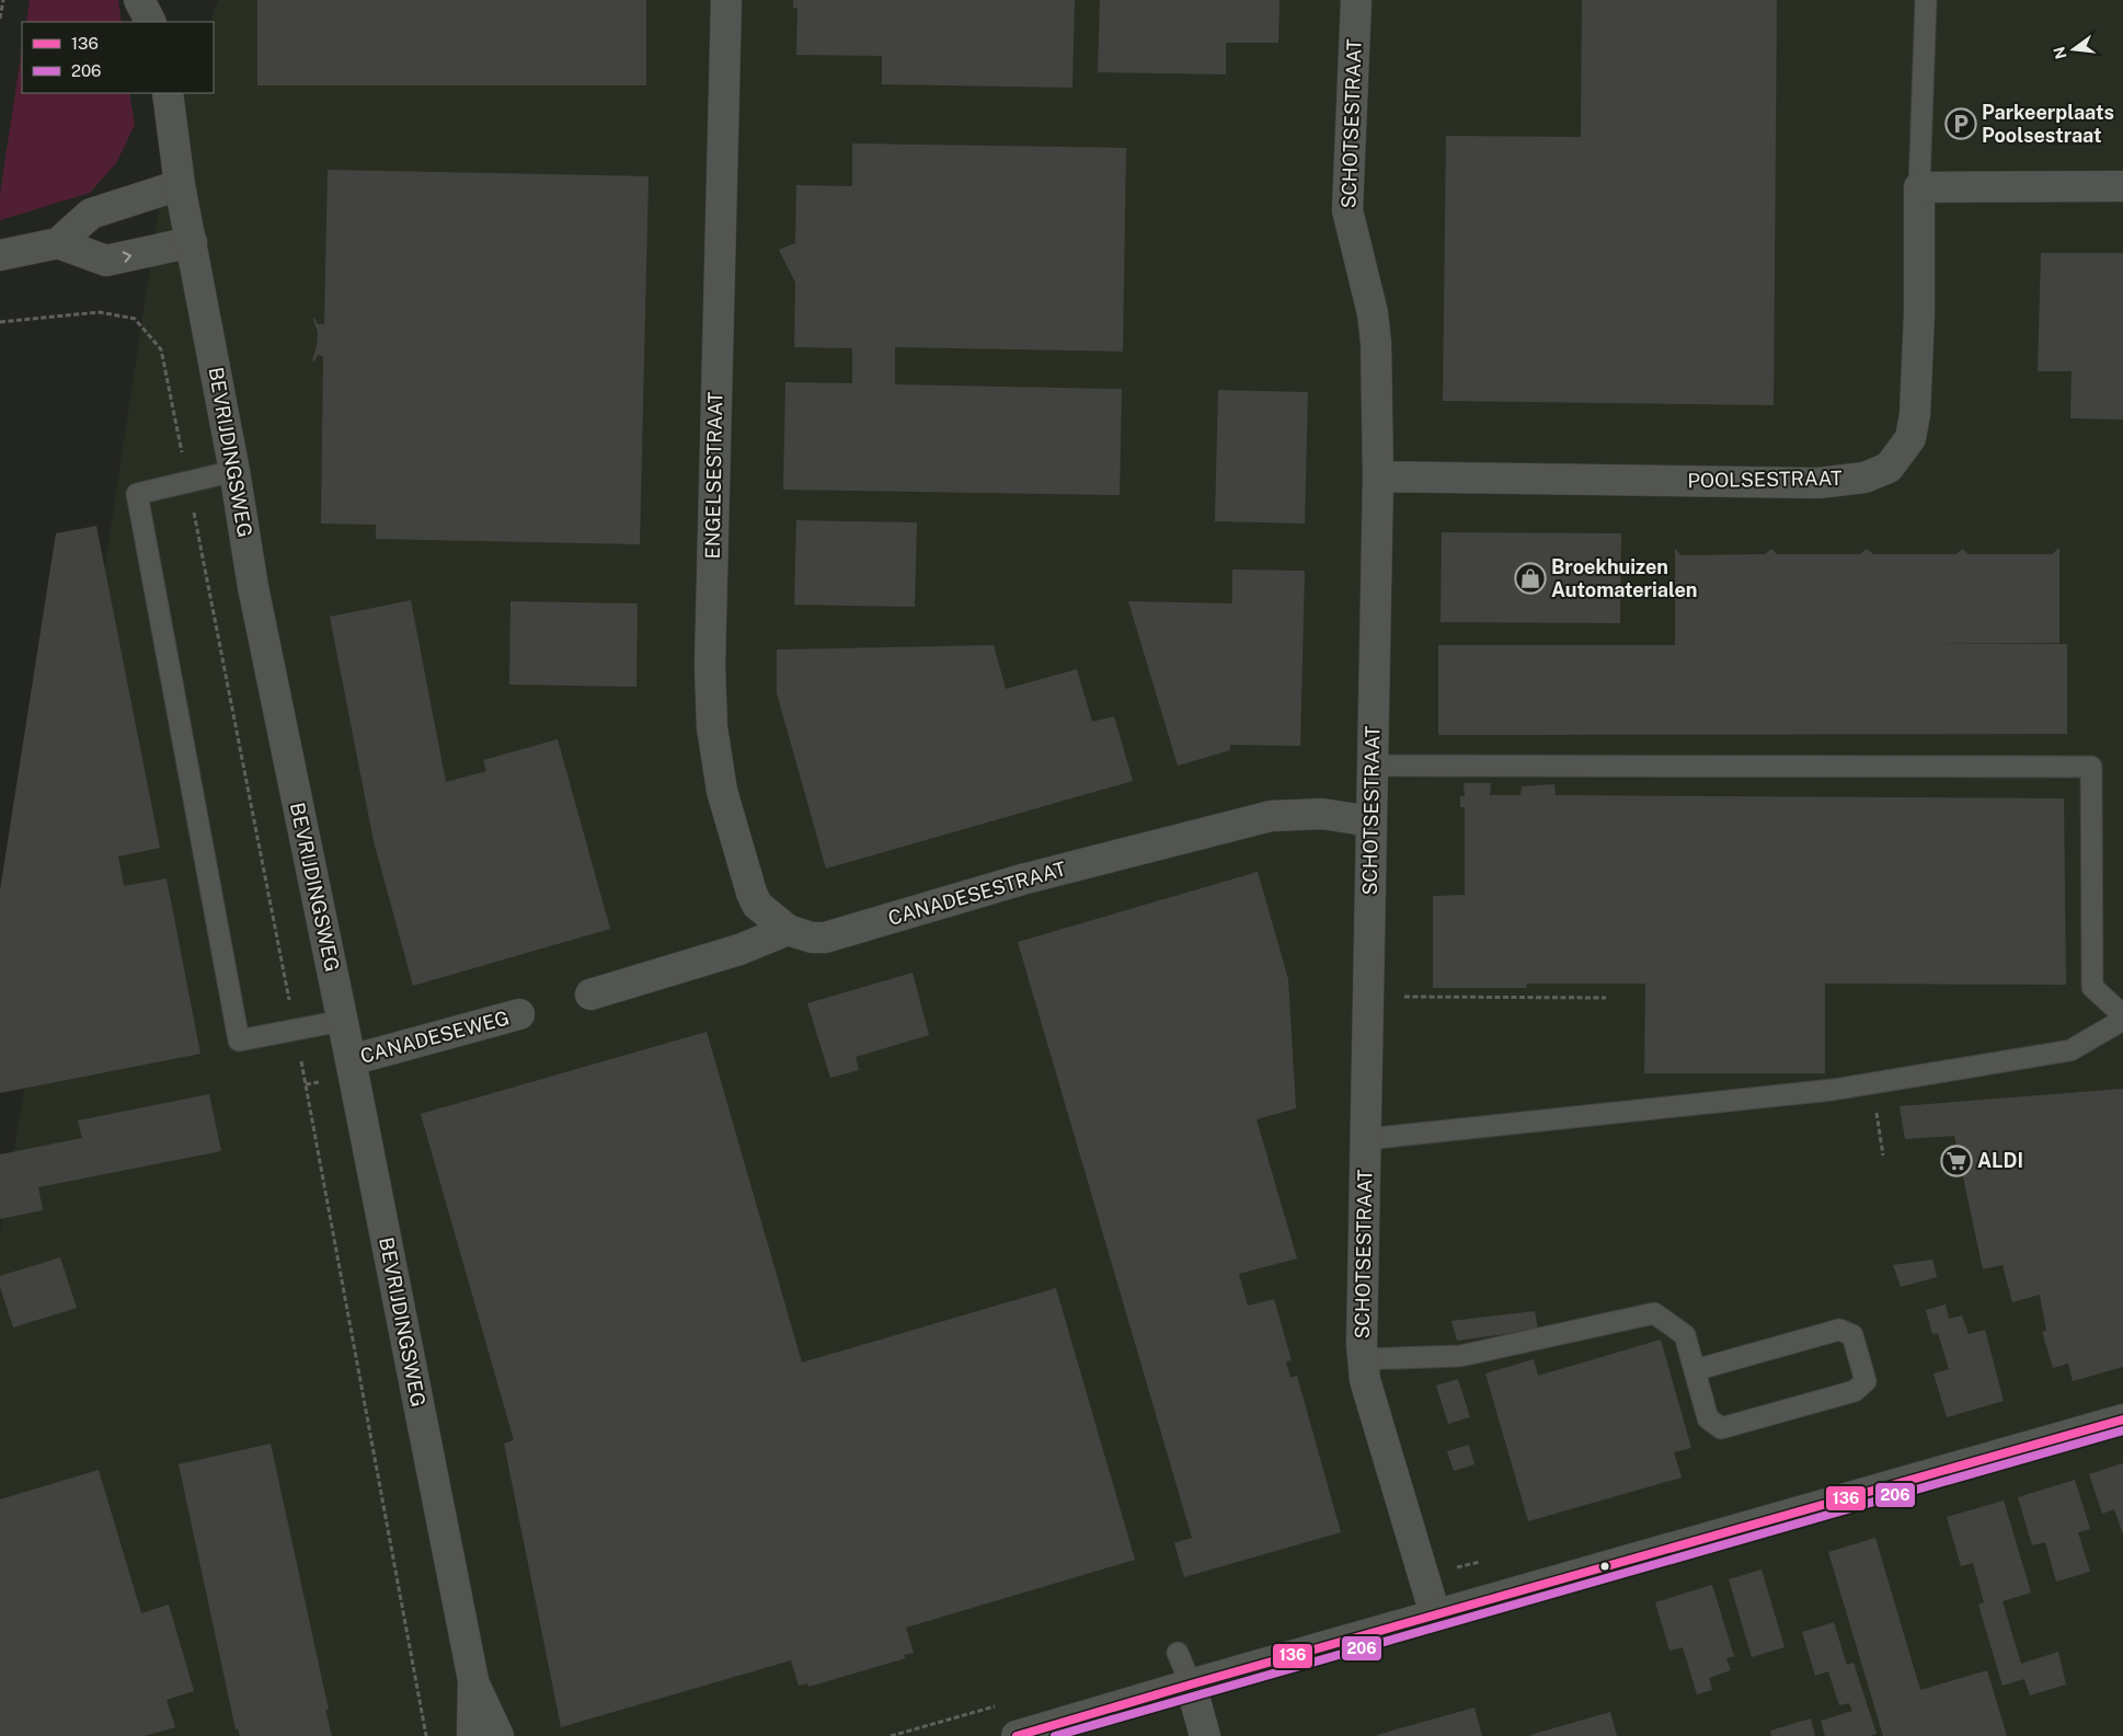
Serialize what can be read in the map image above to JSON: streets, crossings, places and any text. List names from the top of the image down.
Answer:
{
  "streets": {
    "street": [
      "SCHOTSESTRAAT",
      "BEVRIJDINGSWEG",
      "ENGELSESTRAAT",
      "POOLSESTRAAT",
      "CANADESESTRAAT",
      "CANADESEWEG"
    ]
  },
  "crossings": [
    ["SCHOTSESTRAAT", "POOLSESTRAAT"],
    ["SCHOTSESTRAAT", "CANADESESTRAAT"],
    ["BEVRIJDINGSWEG", "CANADESEWEG"],
    ["ENGELSESTRAAT", "CANADESESTRAAT"]
  ],
  "places": {
    "parking": ["Parkeerplaats Poolsestraat"],
    "shop": ["Broekhuizen Automaterialen"],
    "supermarket": ["ALDI"]
  },
  "lines": ["transit line 136", "transit line 206"],
  "legend": ["136", "206"],
  "north": "left"
}
